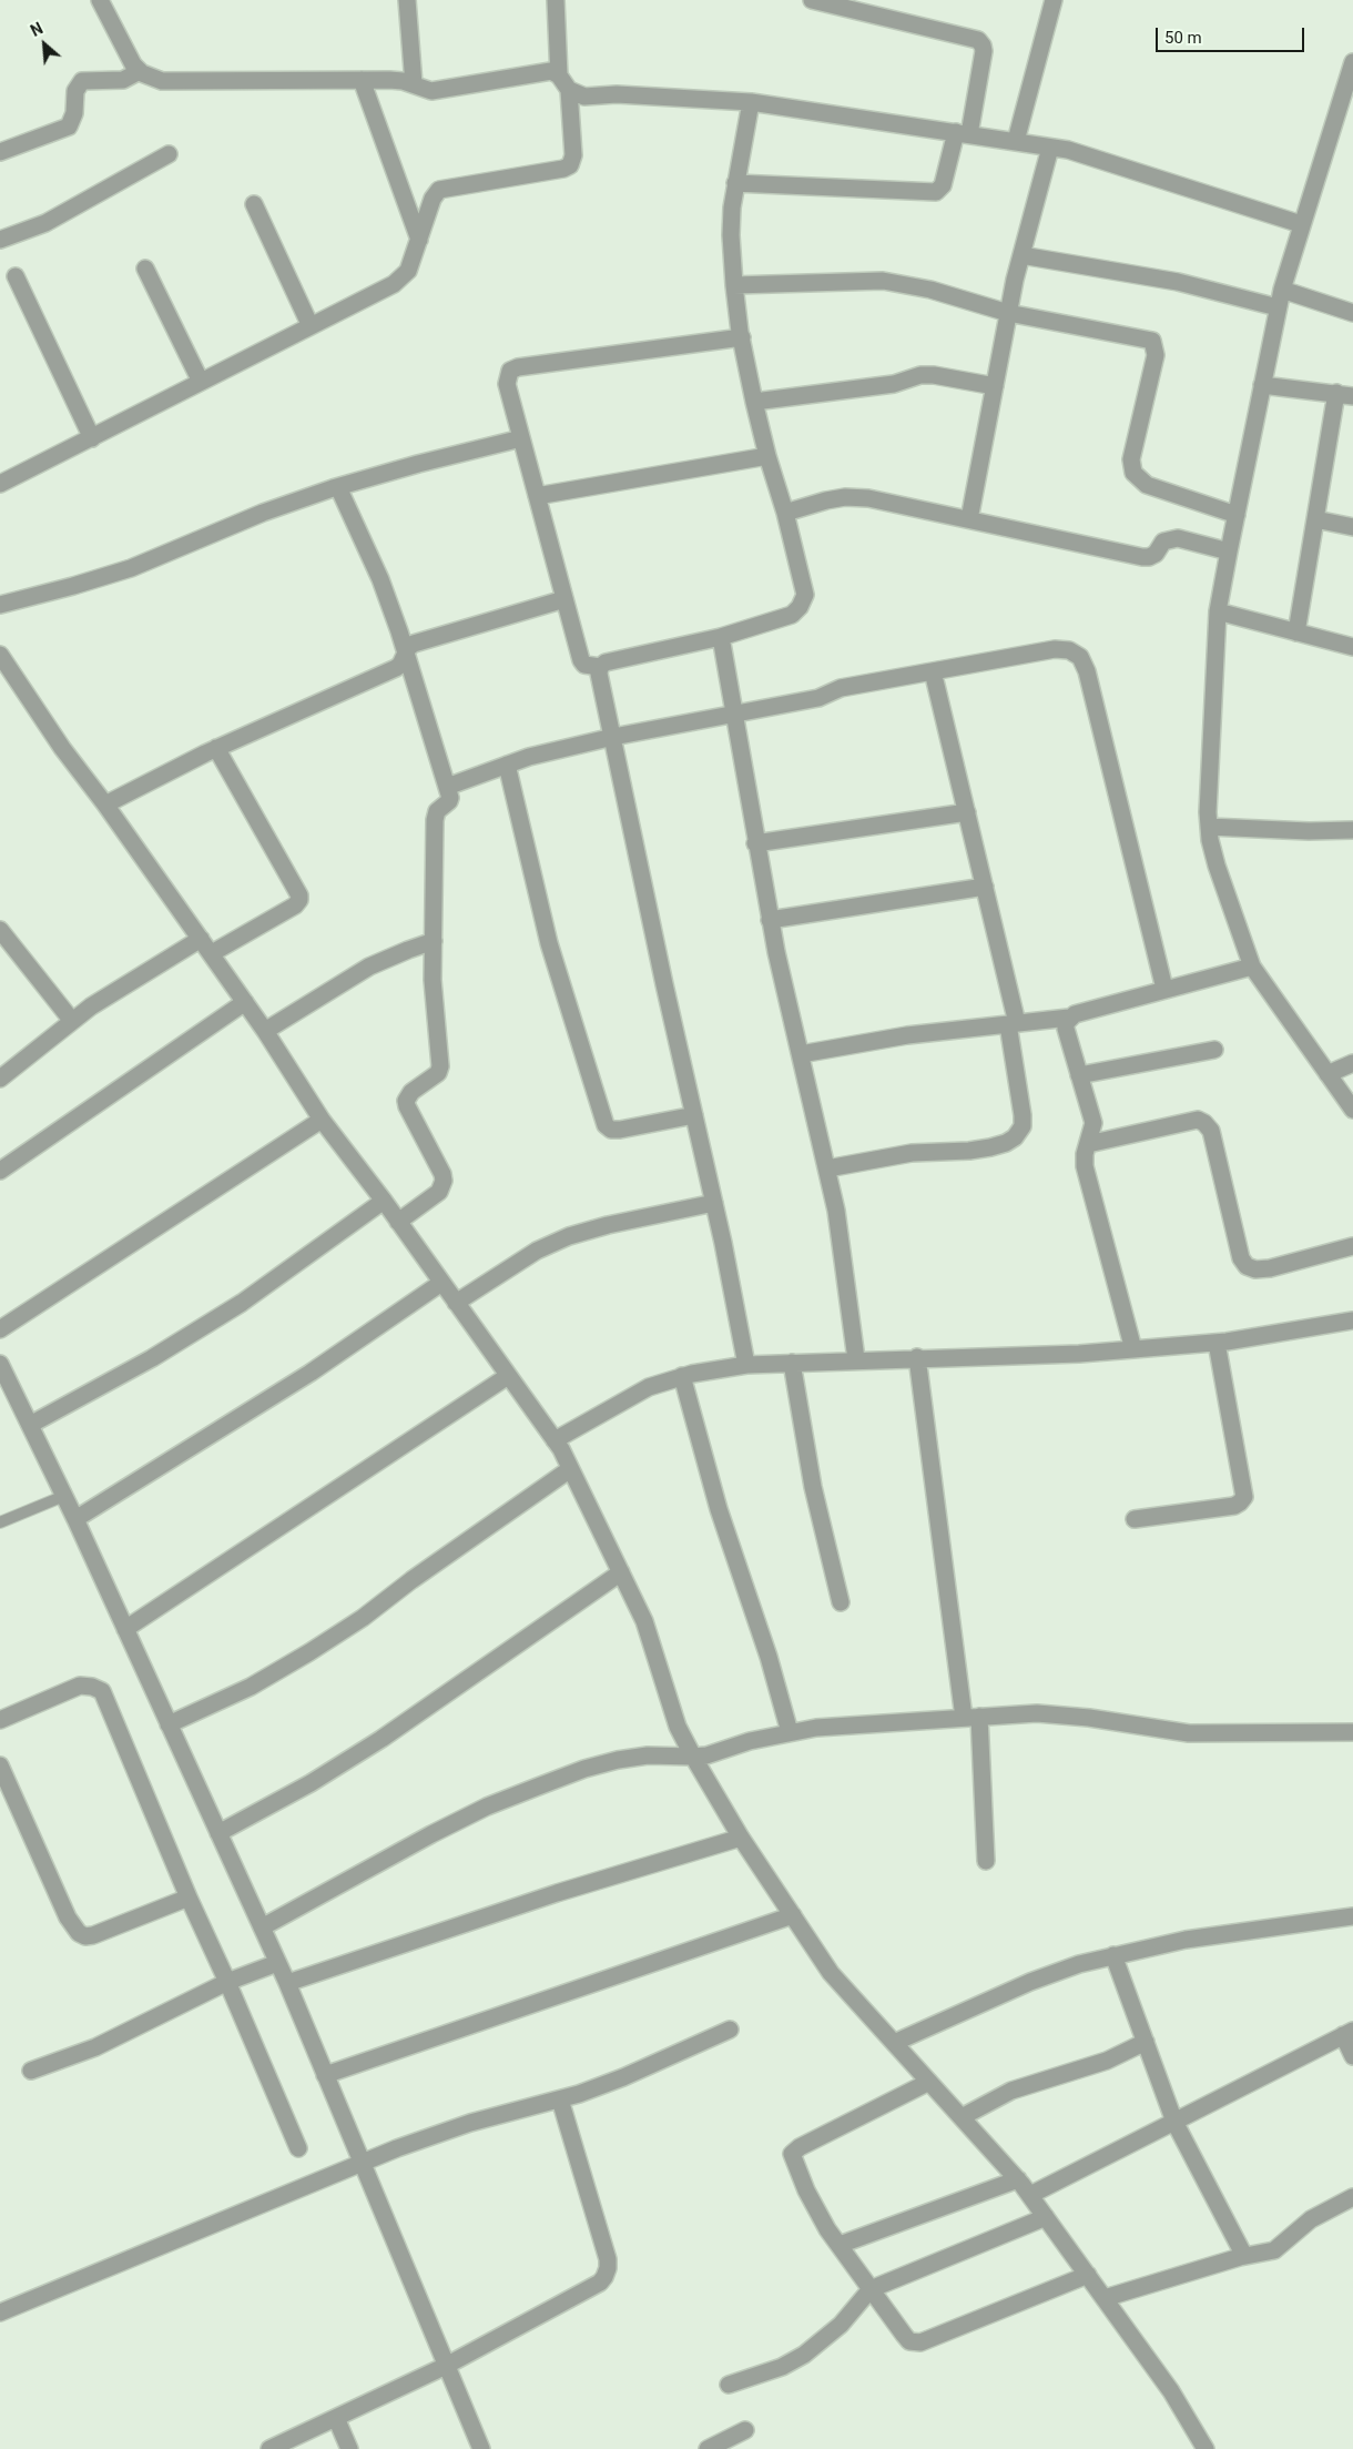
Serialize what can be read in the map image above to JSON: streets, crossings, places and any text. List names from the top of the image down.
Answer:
{
  "scale_bar": "50 m",
  "north": "top left"
}
